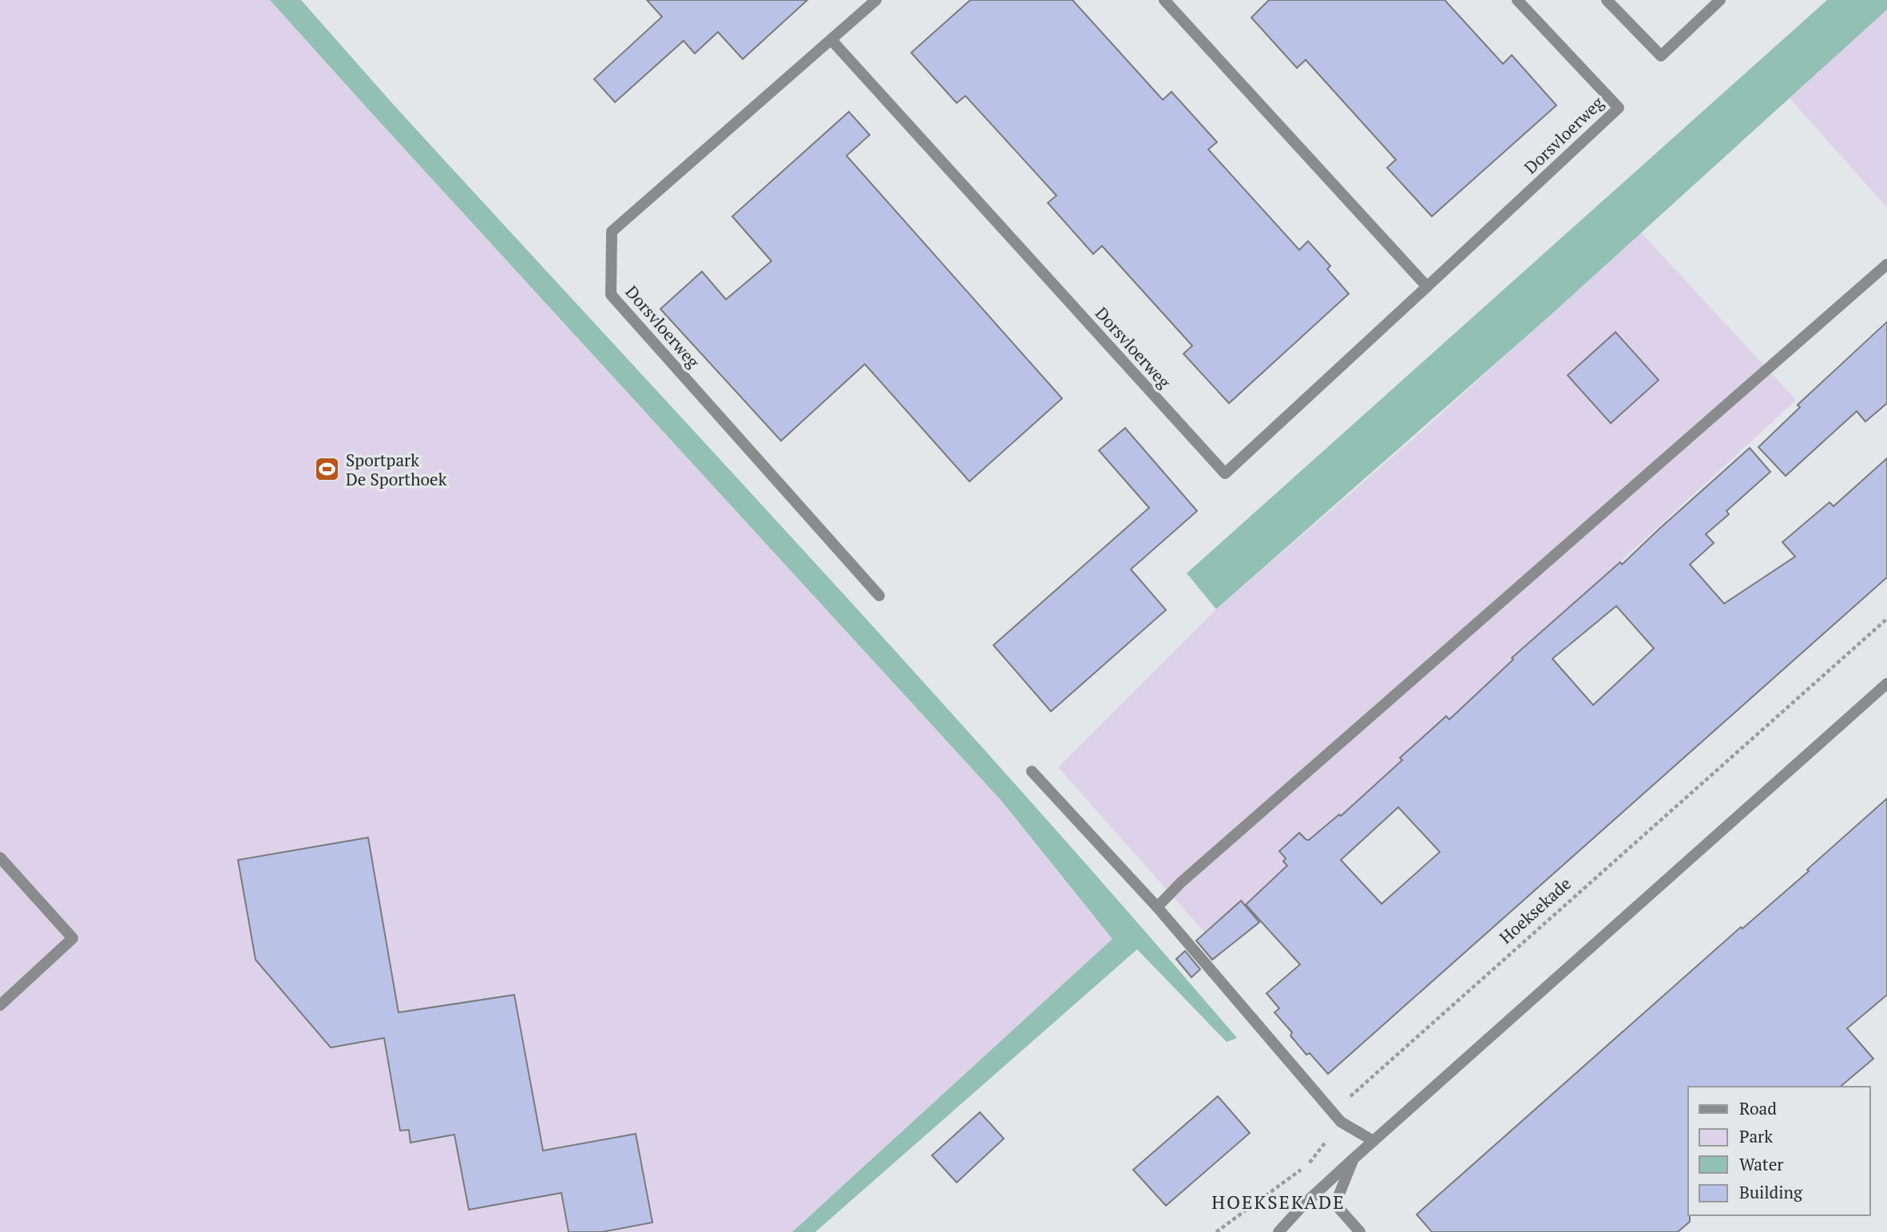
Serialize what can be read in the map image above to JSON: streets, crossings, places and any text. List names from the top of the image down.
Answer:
{
  "streets": {
    "street": ["Dorsvloerweg"],
    "path": ["Hoeksekade"]
  },
  "districts": ["HOEKSEKADE"],
  "places": {
    "sports": ["Sportpark De Sporthoek"]
  },
  "legend": [
    "Road",
    "Park",
    "Water",
    "Building"
  ]
}
